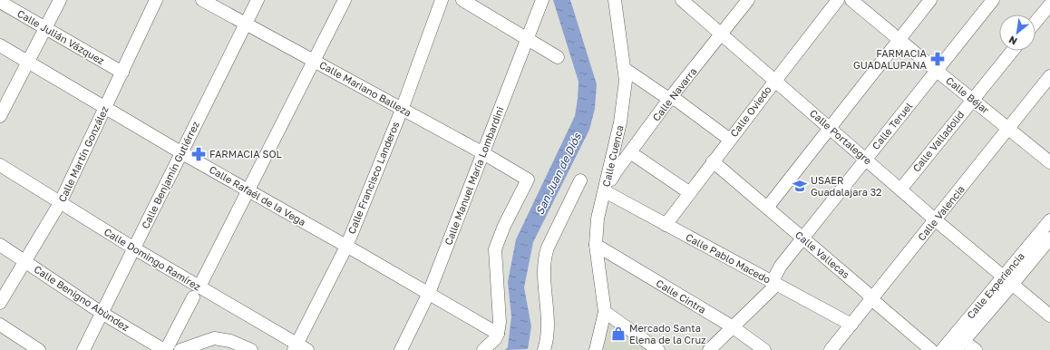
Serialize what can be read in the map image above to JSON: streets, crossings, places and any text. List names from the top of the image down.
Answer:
{
  "streets": {
    "street": [
      "Calle Julián Vázquez",
      "Calle Mariano Balleza",
      "Calle Navarra",
      "Calle Béjar",
      "Calle Oviedo",
      "Calle Teruel",
      "Calle Portalegre",
      "Calle Valladolid",
      "Calle Martín González",
      "Calle Cuenca",
      "Calle Benjamín Gutiérrez",
      "Calle Manuel María Lombardini",
      "Calle Francisco Landeros",
      "Calle Rafaél de la Vega",
      "Calle Valencia",
      "Calle Vallecas",
      "Calle Pablo Macedo",
      "Calle Domingo Ramírez",
      "Calle Experiencia",
      "Calle Cintra",
      "Calle Benigno Abùndez"
    ]
  },
  "crossings": [
    ["Calle Julián Vázquez", "Calle Martín González"],
    ["Calle Mariano Balleza", "Calle Benjamín Gutiérrez"],
    ["Calle Mariano Balleza", "Calle Manuel María Lombardini"],
    ["Calle Mariano Balleza", "Calle Francisco Landeros"],
    ["Calle Mariano Balleza", "Calle Rafaél de la Vega"],
    ["Calle Navarra", "Calle Portalegre"],
    ["Calle Navarra", "Calle Cuenca"],
    ["Calle Navarra", "Calle Pablo Macedo"],
    ["Calle Béjar", "Calle Teruel"],
    ["Calle Béjar", "Calle Valladolid"],
    ["Calle Béjar", "Calle Valencia"],
    ["Calle Oviedo", "Calle Portalegre"],
    ["Calle Oviedo", "Calle Vallecas"],
    ["Calle Oviedo", "Calle Pablo Macedo"],
    ["Calle Teruel", "Calle Portalegre"],
    ["Calle Teruel", "Calle Vallecas"],
    ["Calle Teruel", "Calle Pablo Macedo"],
    ["Calle Teruel", "Calle Cintra"],
    ["Calle Portalegre", "Calle Valladolid"],
    ["Calle Portalegre", "Calle Valencia"],
    ["Calle Portalegre", "Calle Experiencia"],
    ["Calle Martín González", "Calle Rafaél de la Vega"],
    ["Calle Martín González", "Calle Domingo Ramírez"],
    ["Calle Martín González", "Calle Benigno Abùndez"],
    ["Calle Cuenca", "Calle Pablo Macedo"],
    ["Calle Cuenca", "Calle Cintra"],
    ["Calle Benjamín Gutiérrez", "Calle Rafaél de la Vega"],
    ["Calle Benjamín Gutiérrez", "Calle Domingo Ramírez"],
    ["Calle Benjamín Gutiérrez", "Calle Benigno Abùndez"],
    ["Calle Manuel María Lombardini", "Calle Rafaél de la Vega"],
    ["Calle Francisco Landeros", "Calle Rafaél de la Vega"],
    ["Calle Francisco Landeros", "Calle Domingo Ramírez"],
    ["Calle Valencia", "Calle Vallecas"],
    ["Calle Valencia", "Calle Pablo Macedo"]
  ],
  "water": ["San Juan de Diós"],
  "places": {
    "pharmacy": ["FARMACIA GUADALUPANA", "FARMACIA SOL"],
    "school or university": ["USAER Guadalajara 32"],
    "shop": ["Mercado Santa Elena de la Cruz"]
  },
  "north": "bottom left"
}
